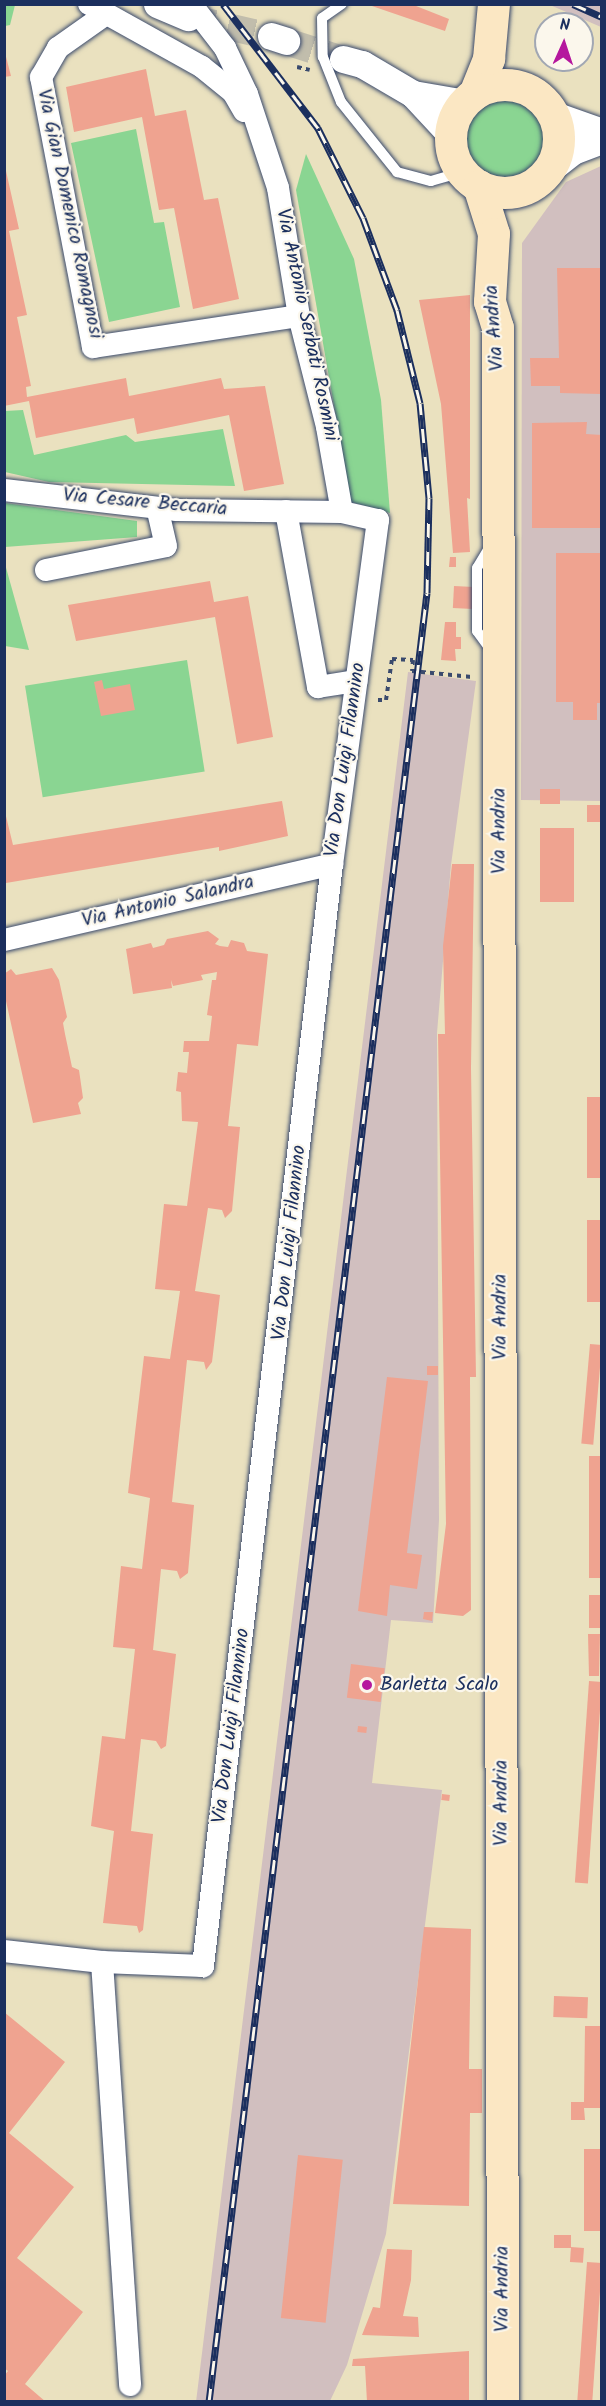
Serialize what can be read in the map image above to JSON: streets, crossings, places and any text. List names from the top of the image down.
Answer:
{
  "streets": {
    "main road": ["Via Andria"],
    "street": [
      "Via Gian Domenico Romagnosi",
      "Via Antonio Serbati Rosmini",
      "Via Cesare Beccaria",
      "Via Don Luigi Filannino",
      "Via Antonio Salandra"
    ]
  },
  "crossings": [
    ["Via Gian Domenico Romagnosi", "Via Antonio Serbati Rosmini"],
    ["Via Antonio Serbati Rosmini", "Via Cesare Beccaria"],
    ["Via Cesare Beccaria", "Via Don Luigi Filannino"],
    ["Via Don Luigi Filannino", "Via Antonio Salandra"]
  ],
  "places": ["Barletta Scalo"],
  "north": "top"
}
